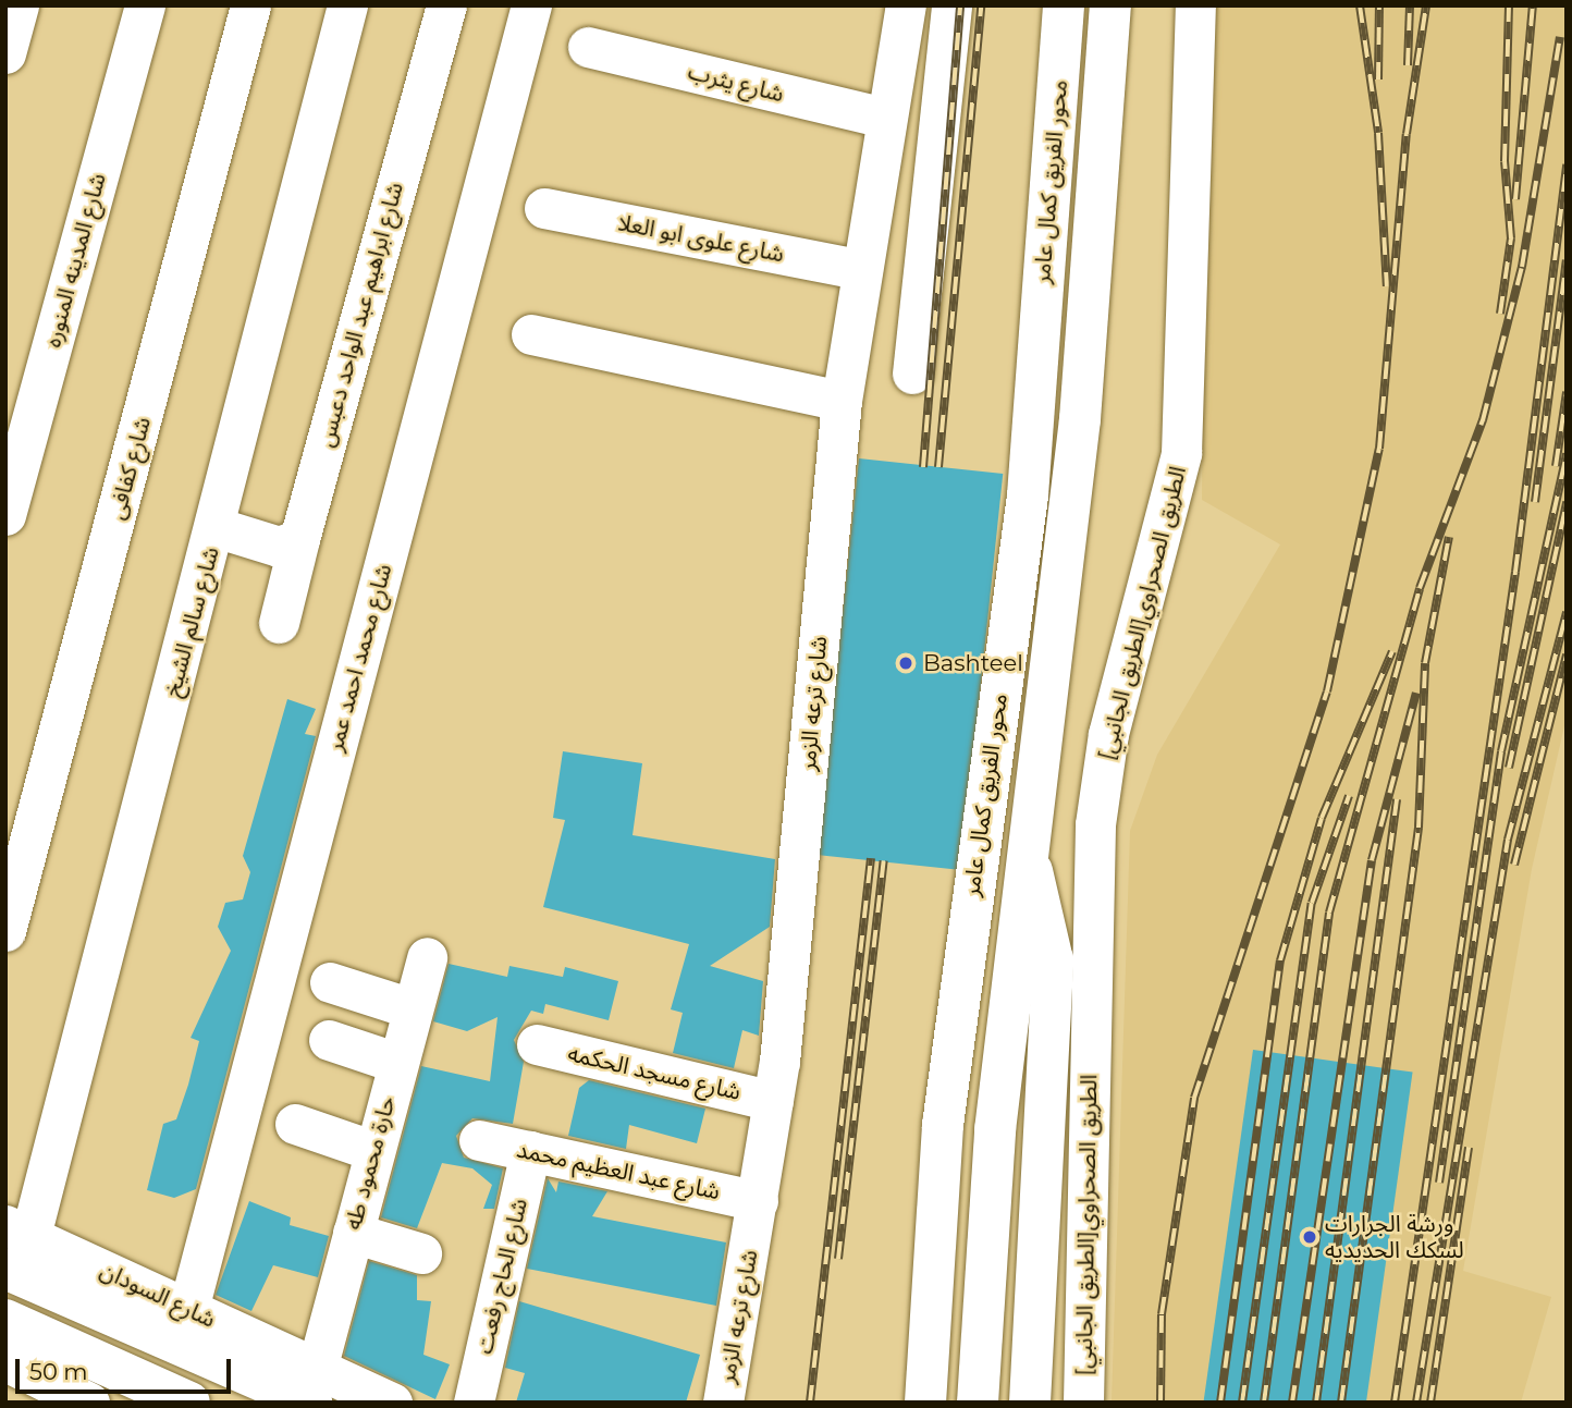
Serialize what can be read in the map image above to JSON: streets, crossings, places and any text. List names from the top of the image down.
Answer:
{
  "streets": {
    "highway": ["محور الفريق كمال عامر"],
    "street": [
      "شارع يثرب",
      "شارع علوى ابو العلا",
      "شارع المدينه المنوره",
      "شارع ابراهيم عبد الواحد دعبس",
      "شارع كفافى",
      "الطريق الصحراوي[الطريق الجانبي]",
      "شارع سالم الشيخ",
      "شارع محمد احمد عمر",
      "شارع ترعه الزمر",
      "شارع مسجد الحكمه",
      "حارة محمود طه",
      "شارع عبد العظيم محمد",
      "شارع الحاج رفعت",
      "شارع السودان"
    ]
  },
  "crossings": [
    ["شارع يثرب", "شارع ترعه الزمر"],
    ["شارع علوى ابو العلا", "شارع ترعه الزمر"],
    ["شارع سالم الشيخ", "شارع السودان"],
    ["شارع محمد احمد عمر", "شارع السودان"],
    ["شارع ترعه الزمر", "شارع مسجد الحكمه"],
    ["شارع ترعه الزمر", "شارع عبد العظيم محمد"],
    ["حارة محمود طه", "شارع السودان"],
    ["شارع عبد العظيم محمد", "شارع الحاج رفعت"]
  ],
  "places": ["Bashteel", "ورشة الجرارات لسكك الحديديه"],
  "scale_bar": "50 m"
}
